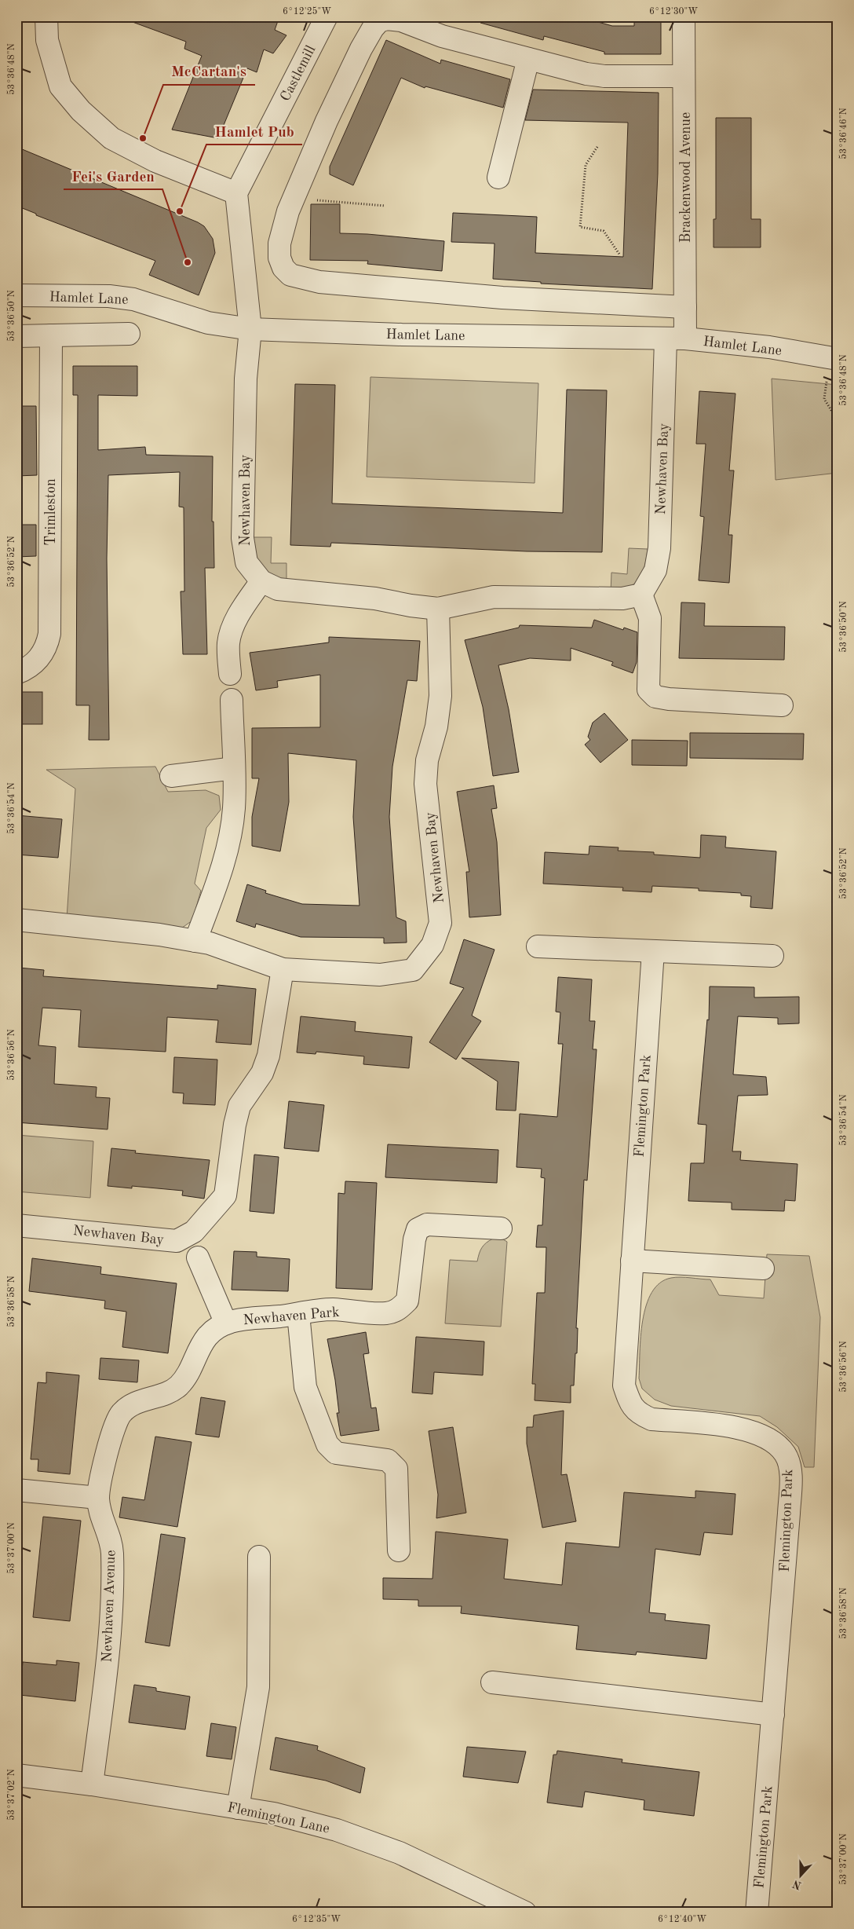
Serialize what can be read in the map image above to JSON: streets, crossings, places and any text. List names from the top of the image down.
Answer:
{
  "streets": {
    "street": [
      "Castlemill",
      "Brackenwood Avenue",
      "Hamlet Lane",
      "Newhaven Bay",
      "Trimleston",
      "Flemington Park",
      "Newhaven Park",
      "Newhaven Avenue",
      "Flemington Lane"
    ]
  },
  "crossings": [
    ["Brackenwood Avenue", "Hamlet Lane"],
    ["Brackenwood Avenue", "Newhaven Bay"],
    ["Hamlet Lane", "Newhaven Bay"],
    ["Newhaven Park", "Newhaven Avenue"],
    ["Newhaven Avenue", "Flemington Lane"]
  ],
  "places": ["McCartan's", "Hamlet Pub", "Fei's Garden"],
  "north": "bottom",
  "coordinates": [
    "6°12'25\"W",
    "6°12'30\"W",
    "53°36'48\"N",
    "53°36'46\"N",
    "53°36'50\"N",
    "53°36'52\"N",
    "53°36'54\"N",
    "53°36'56\"N",
    "53°36'58\"N",
    "53°37'00\"N",
    "53°37'02\"N",
    "6°12'35\"W",
    "6°12'40\"W"
  ]
}
